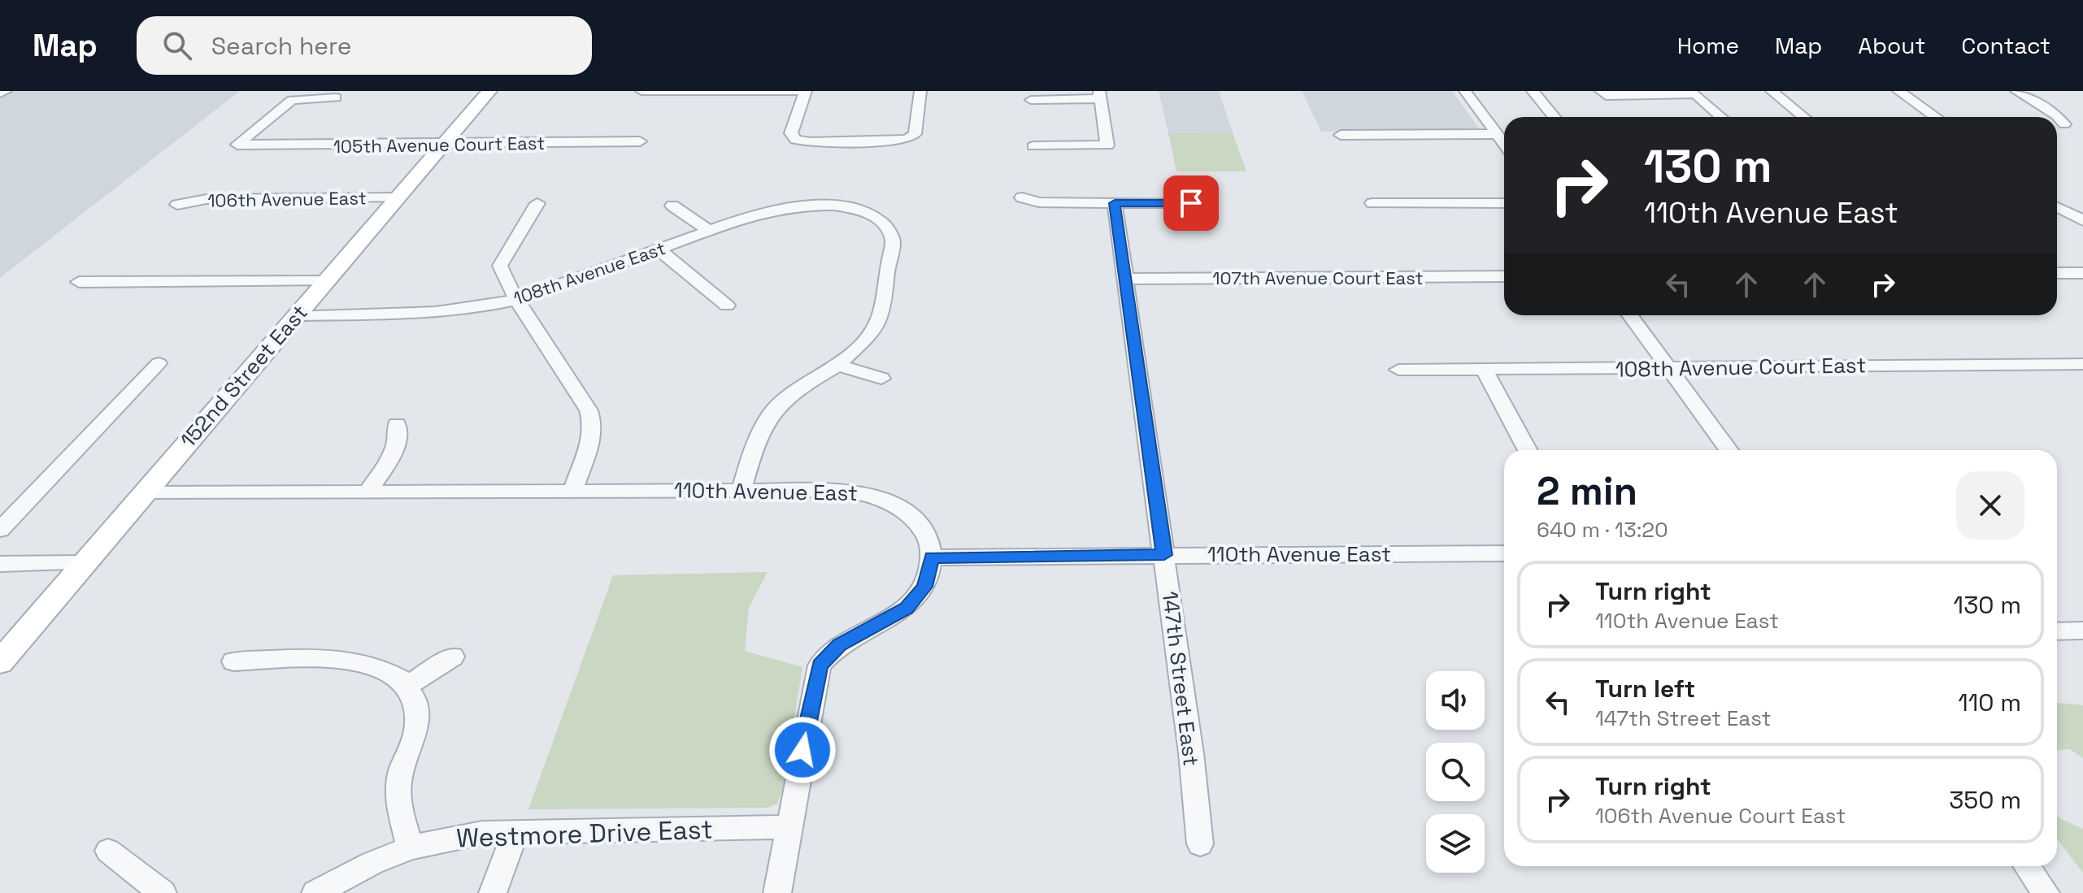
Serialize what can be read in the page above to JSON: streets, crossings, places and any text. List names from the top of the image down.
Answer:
{
  "streets": {
    "main road": ["152nd Street East"],
    "street": [
      "105th Avenue Court East",
      "106th Avenue East",
      "108th Avenue East",
      "107th Avenue Court East",
      "108th Avenue Court East",
      "110th Avenue East",
      "147th Street East",
      "Westmore Drive East"
    ]
  },
  "crossings": [
    ["105th Avenue Court East", "152nd Street East"],
    ["106th Avenue East", "152nd Street East"],
    ["108th Avenue East", "152nd Street East"],
    ["107th Avenue Court East", "147th Street East"],
    ["152nd Street East", "110th Avenue East"],
    ["110th Avenue East", "147th Street East"]
  ],
  "page": {
    "header": "Map",
    "search": "Search here",
    "nav": [
      "Home",
      "Map",
      "About",
      "Contact"
    ],
    "turn": ["130 m", "110th Avenue East"],
    "heading": ["2 min", "640 m · 13:20"],
    "list": [
      {
        "name": "Turn right",
        "note": "110th Avenue East",
        "value": "130 m"
      },
      {
        "name": "Turn left",
        "note": "147th Street East",
        "value": "110 m"
      },
      {
        "name": "Turn right",
        "note": "106th Avenue Court East",
        "value": "350 m"
      }
    ]
  }
}
